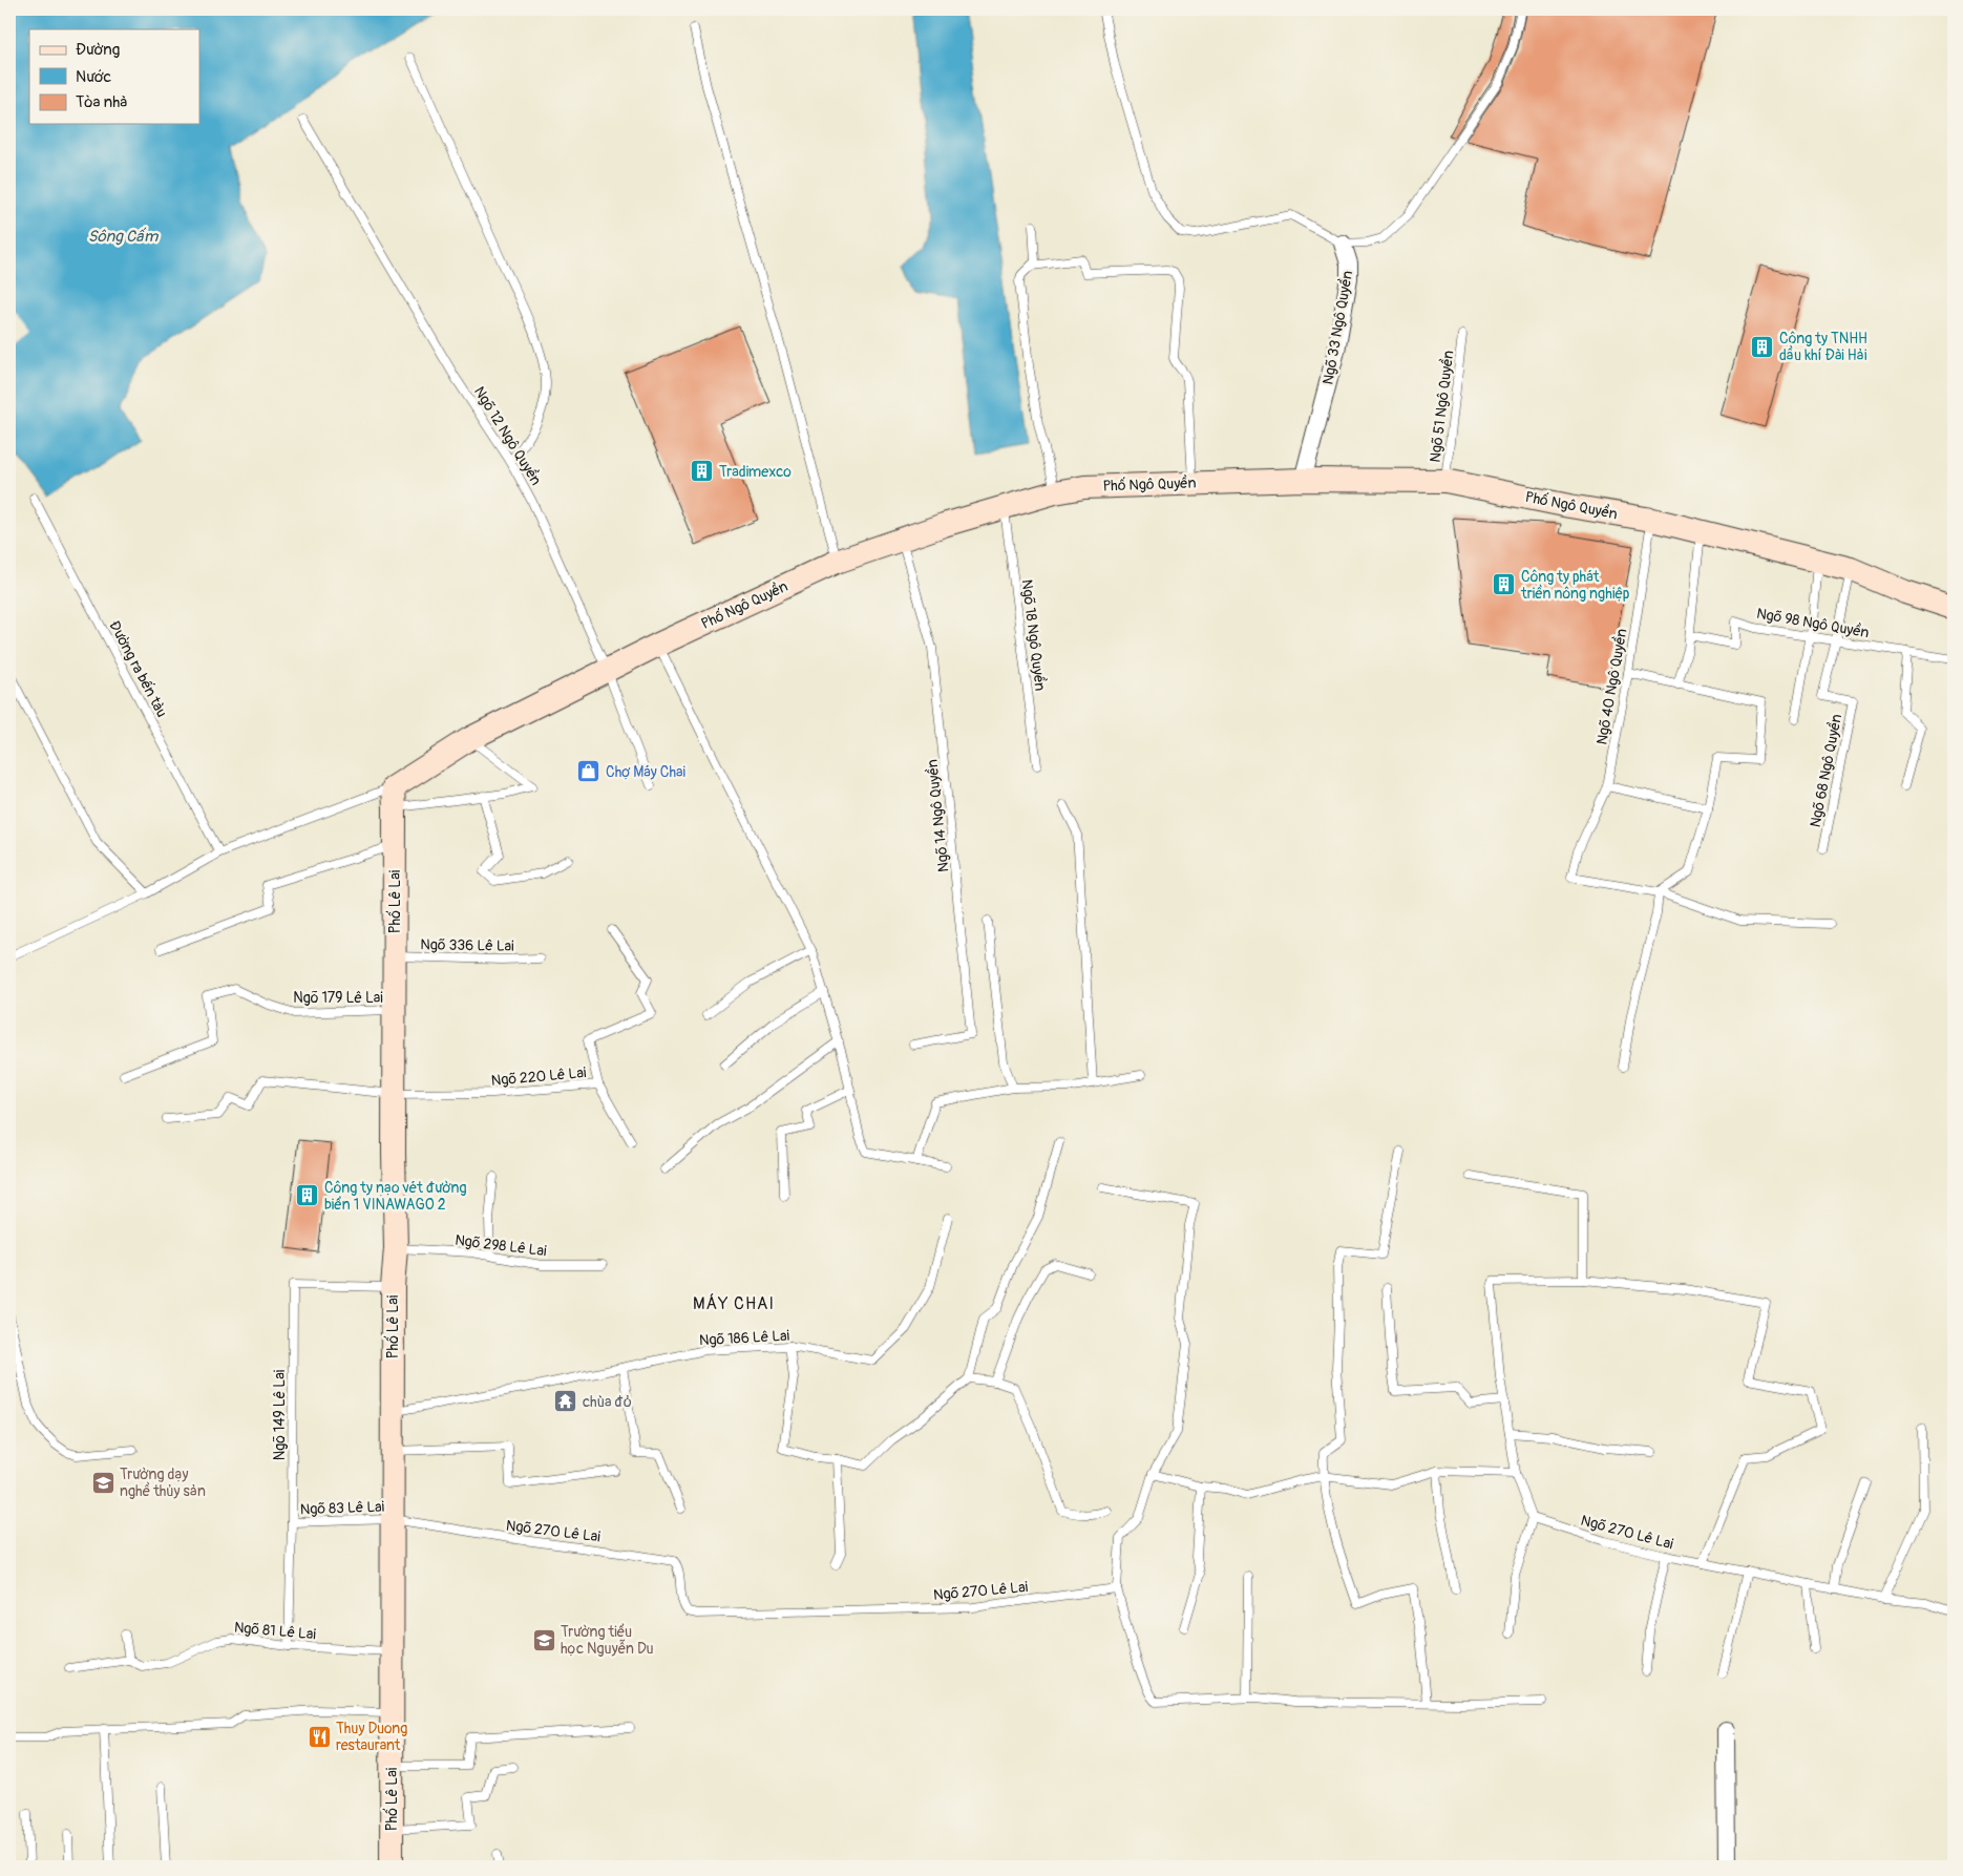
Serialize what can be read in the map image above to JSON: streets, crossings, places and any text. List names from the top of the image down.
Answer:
{
  "streets": {
    "street": ["Ngõ 33 Ngô Quyền", "Phố Ngô Quyền", "Phố Lê Lai"],
    "lane": [
      "Ngõ 51 Ngô Quyền",
      "Ngõ 12 Ngô Quyền",
      "Ngõ 98 Ngô Quyền",
      "Ngõ 18 Ngô Quyền",
      "Đường ra bến tàu",
      "Ngõ 40 Ngô Quyền",
      "Ngõ 68 Ngô Quyền",
      "Ngõ 14 Ngô Quyền",
      "Ngõ 336 Lê Lai",
      "Ngõ 179 Lê Lai",
      "Ngõ 220 Lê Lai",
      "Ngõ 298 Lê Lai",
      "Ngõ 186 Lê Lai",
      "Ngõ 149 Lê Lai",
      "Ngõ 83 Lê Lai",
      "Ngõ 270 Lê Lai",
      "Ngõ 81 Lê Lai"
    ]
  },
  "crossings": [
    ["Ngõ 33 Ngô Quyền", "Phố Ngô Quyền"],
    ["Ngõ 51 Ngô Quyền", "Phố Ngô Quyền"],
    ["Ngõ 12 Ngô Quyền", "Phố Ngô Quyền"],
    ["Phố Ngô Quyền", "Ngõ 18 Ngô Quyền"],
    ["Phố Ngô Quyền", "Ngõ 40 Ngô Quyền"],
    ["Phố Ngô Quyền", "Ngõ 68 Ngô Quyền"],
    ["Phố Ngô Quyền", "Ngõ 14 Ngô Quyền"],
    ["Phố Ngô Quyền", "Phố Lê Lai"],
    ["Ngõ 98 Ngô Quyền", "Ngõ 68 Ngô Quyền"],
    ["Phố Lê Lai", "Ngõ 336 Lê Lai"],
    ["Phố Lê Lai", "Ngõ 179 Lê Lai"],
    ["Phố Lê Lai", "Ngõ 220 Lê Lai"],
    ["Phố Lê Lai", "Ngõ 298 Lê Lai"],
    ["Phố Lê Lai", "Ngõ 186 Lê Lai"],
    ["Phố Lê Lai", "Ngõ 149 Lê Lai"],
    ["Phố Lê Lai", "Ngõ 83 Lê Lai"],
    ["Phố Lê Lai", "Ngõ 270 Lê Lai"],
    ["Phố Lê Lai", "Ngõ 81 Lê Lai"],
    ["Ngõ 149 Lê Lai", "Ngõ 83 Lê Lai"],
    ["Ngõ 149 Lê Lai", "Ngõ 81 Lê Lai"],
    ["Ngõ 83 Lê Lai", "Ngõ 270 Lê Lai"]
  ],
  "districts": ["MÁY CHAI"],
  "water": ["Sông Cấm"],
  "places": {
    "building": [
      "Công ty TNHH dầu khí Đài Hải",
      "Tradimexco",
      "Công ty phát triền nông nghiệp",
      "Công ty nạo vét đường biển 1 VINAWAGO 2"
    ],
    "shop": ["Chợ Máy Chai"],
    "temple": ["chùa đỏ"],
    "school or university": ["Trường dạy nghề thủy sản", "Trường tiểu học Nguyễn Du"],
    "restaurant": ["Thuy Duong restaurant"]
  },
  "legend": ["Đường", "Nước", "Tòa nhà"]
}
